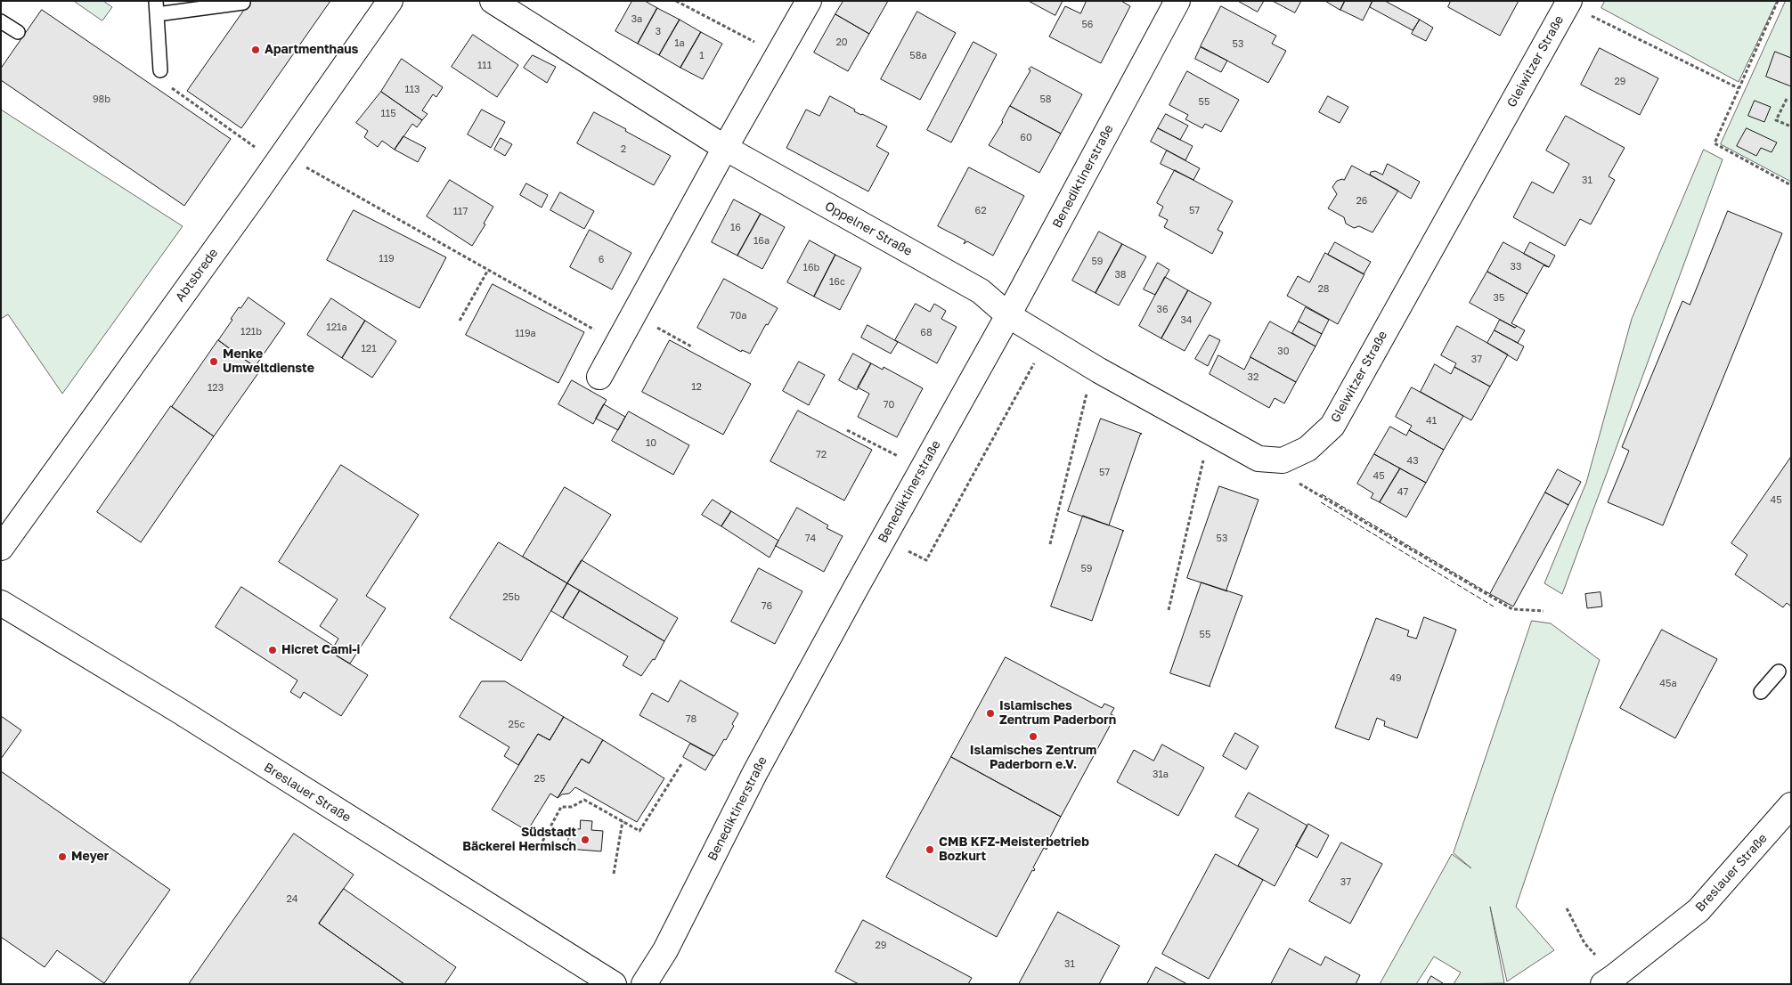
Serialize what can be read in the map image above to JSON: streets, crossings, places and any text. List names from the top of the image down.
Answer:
{
  "streets": {
    "street": [
      "Gleiwitzer Straße",
      "Benediktinerstraße",
      "Oppelner Straße",
      "Abtsbrede",
      "Breslauer Straße"
    ]
  },
  "crossings": [
    ["Gleiwitzer Straße", "Benediktinerstraße"],
    ["Gleiwitzer Straße", "Oppelner Straße"],
    ["Benediktinerstraße", "Oppelner Straße"]
  ],
  "places": [
    "Apartmenthaus",
    "Menke Umweltdienste",
    "Hicret Cami-i",
    "Islamisches Zentrum Paderborn",
    "Islamisches Zentrum Paderborn e.V.",
    "Südstadt Bäckerei Hermisch",
    "CMB KFZ-Meisterbetrieb Bozkurt",
    "Meyer"
  ],
  "house_numbers": [
    "3a",
    "56",
    "3",
    "20",
    "1a",
    "53",
    "1",
    "58a",
    "111",
    "29",
    "113",
    "98b",
    "58",
    "55",
    "115",
    "60",
    "2",
    "31",
    "26",
    "62",
    "57",
    "117",
    "16",
    "16a",
    "119",
    "6",
    "59",
    "33",
    "16b",
    "38",
    "16c",
    "28",
    "35",
    "36",
    "70a",
    "34",
    "121a",
    "121b",
    "68",
    "119a",
    "121",
    "30",
    "37",
    "32",
    "12",
    "123",
    "70",
    "41",
    "10",
    "72",
    "43",
    "57",
    "45",
    "47",
    "45",
    "74",
    "53",
    "59",
    "25b",
    "76",
    "55",
    "49",
    "45a",
    "78",
    "25c",
    "31a",
    "25",
    "37",
    "24",
    "29",
    "31"
  ]
}
